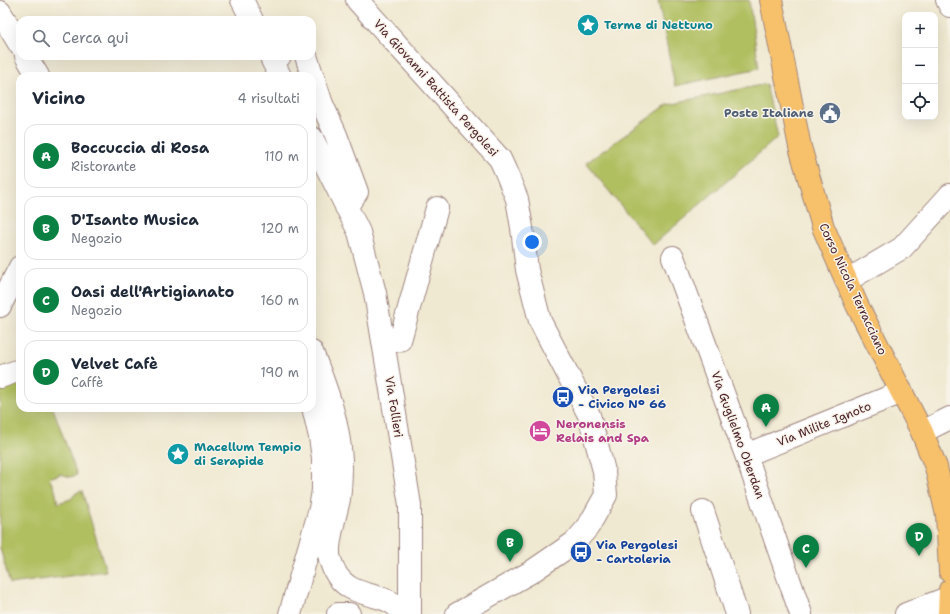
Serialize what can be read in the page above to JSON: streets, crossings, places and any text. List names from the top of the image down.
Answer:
{
  "streets": {
    "main road": ["Corso Nicola Terracciano"],
    "street": [
      "Via Giovanni Battista Pergolesi",
      "Via Follieri",
      "Via Milite Ignoto",
      "Via Guglielmo Oberdan"
    ]
  },
  "crossings": [
    ["Corso Nicola Terracciano", "Via Milite Ignoto"],
    ["Via Milite Ignoto", "Via Guglielmo Oberdan"]
  ],
  "places": {
    "place": ["Terme di Nettuno", "Macellum Tempio di Serapide"],
    "public building": ["Poste Italiane"],
    "bus stop": ["Via Pergolesi - Civico N° 66", "Via Pergolesi - Cartoleria"],
    "hotel": ["Neronensis Relais and Spa"]
  },
  "page": {
    "map_buttons": ["+", "−"],
    "search": "Cerca qui",
    "heading": ["Vicino", "4 risultati"],
    "list": [
      {
        "mark": "A",
        "name": "Boccuccia di Rosa",
        "note": "Ristorante",
        "value": "110 m"
      },
      {
        "mark": "B",
        "name": "D'Isanto Musica",
        "note": "Negozio",
        "value": "120 m"
      },
      {
        "mark": "C",
        "name": "Oasi dell'Artigianato",
        "note": "Negozio",
        "value": "160 m"
      },
      {
        "mark": "D",
        "name": "Velvet Cafè",
        "note": "Caffè",
        "value": "190 m"
      }
    ],
    "pins": [
      "A",
      "D",
      "B",
      "C"
    ]
  }
}
